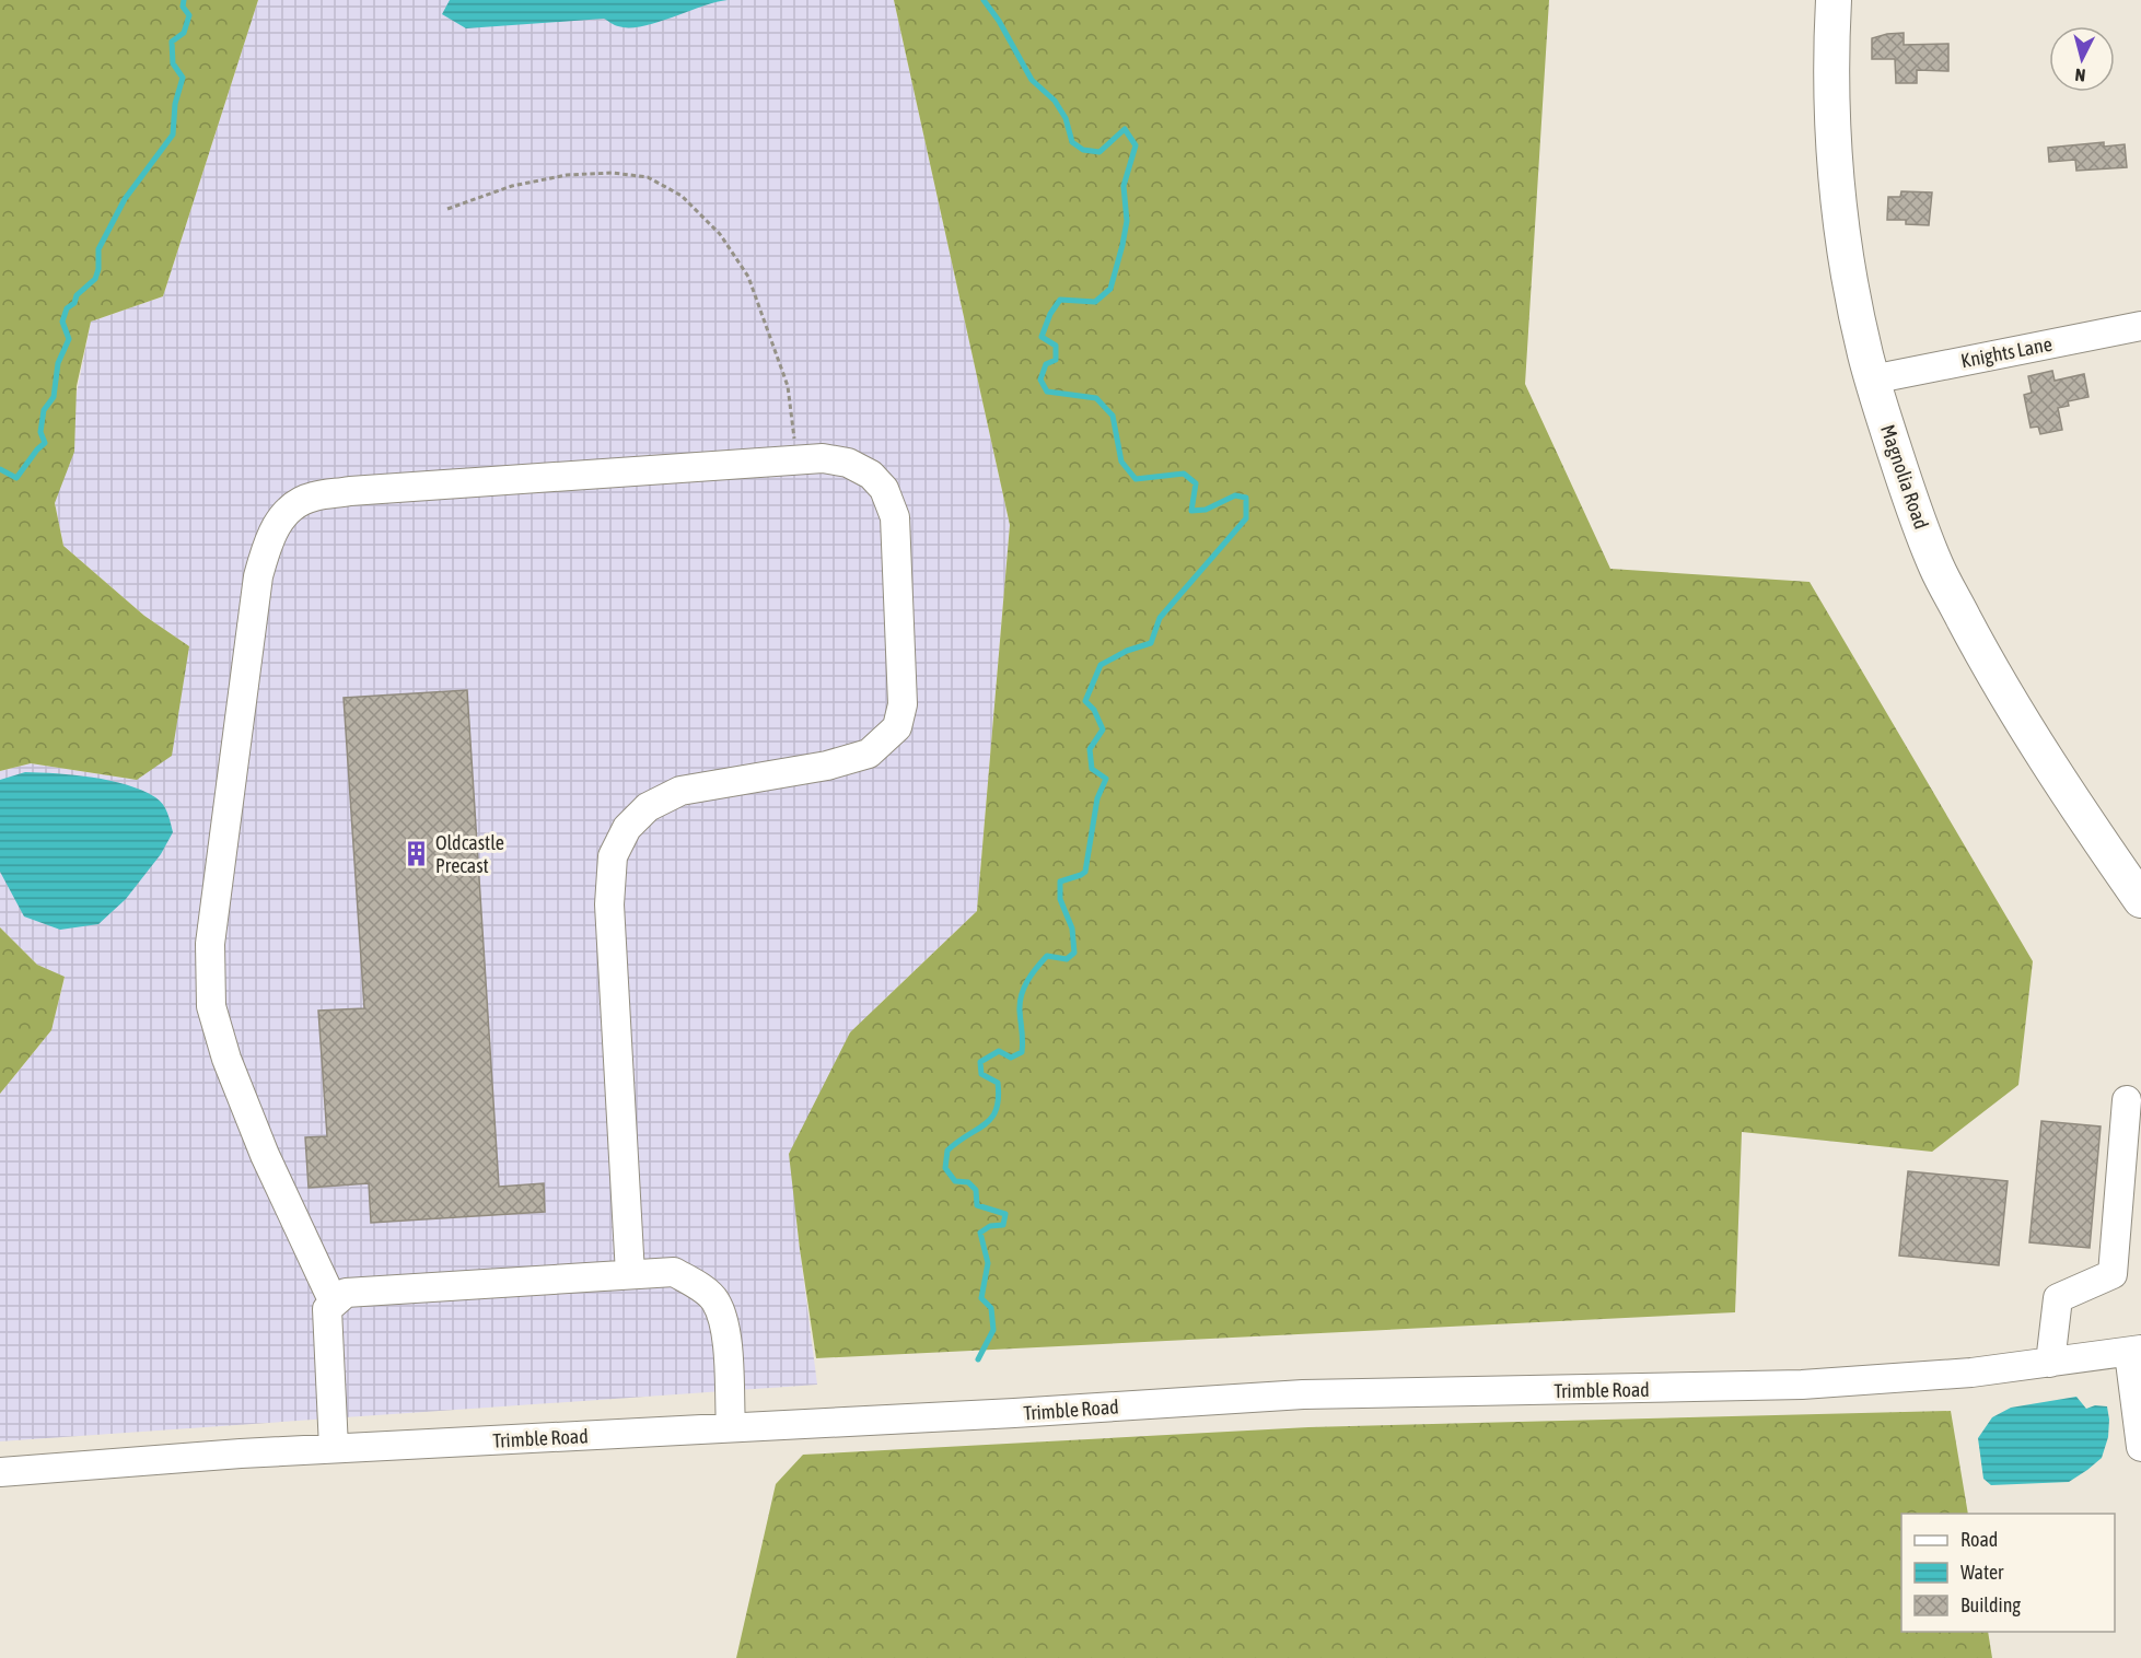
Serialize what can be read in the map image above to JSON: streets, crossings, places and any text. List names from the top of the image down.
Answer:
{
  "streets": {
    "main road": ["Magnolia Road"],
    "street": ["Knights Lane", "Trimble Road"]
  },
  "crossings": [
    ["Knights Lane", "Magnolia Road"]
  ],
  "places": {
    "building": ["Oldcastle Precast"]
  },
  "legend": ["Road", "Water", "Building"],
  "north": "bottom"
}
